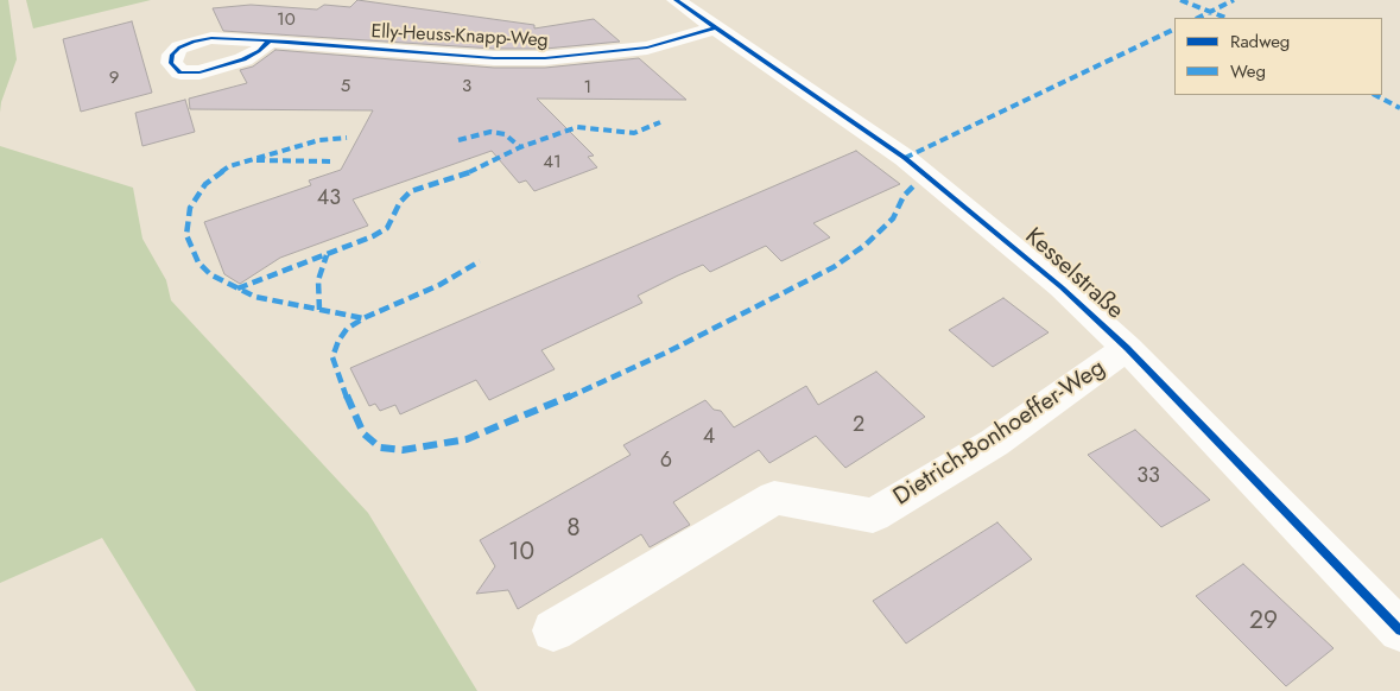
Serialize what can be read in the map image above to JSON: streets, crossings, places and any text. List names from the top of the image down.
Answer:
{
  "streets": {
    "street": ["Elly-Heuss-Knapp-Weg", "Kesselstraße", "Dietrich-Bonhoeffer-Weg"]
  },
  "crossings": [
    ["Elly-Heuss-Knapp-Weg", "Kesselstraße"],
    ["Kesselstraße", "Dietrich-Bonhoeffer-Weg"]
  ],
  "house_numbers": [
    "10",
    "9",
    "5",
    "3",
    "1",
    "41",
    "43",
    "2",
    "4",
    "6",
    "33",
    "8",
    "10",
    "29"
  ],
  "legend": ["Radweg", "Weg"]
}
